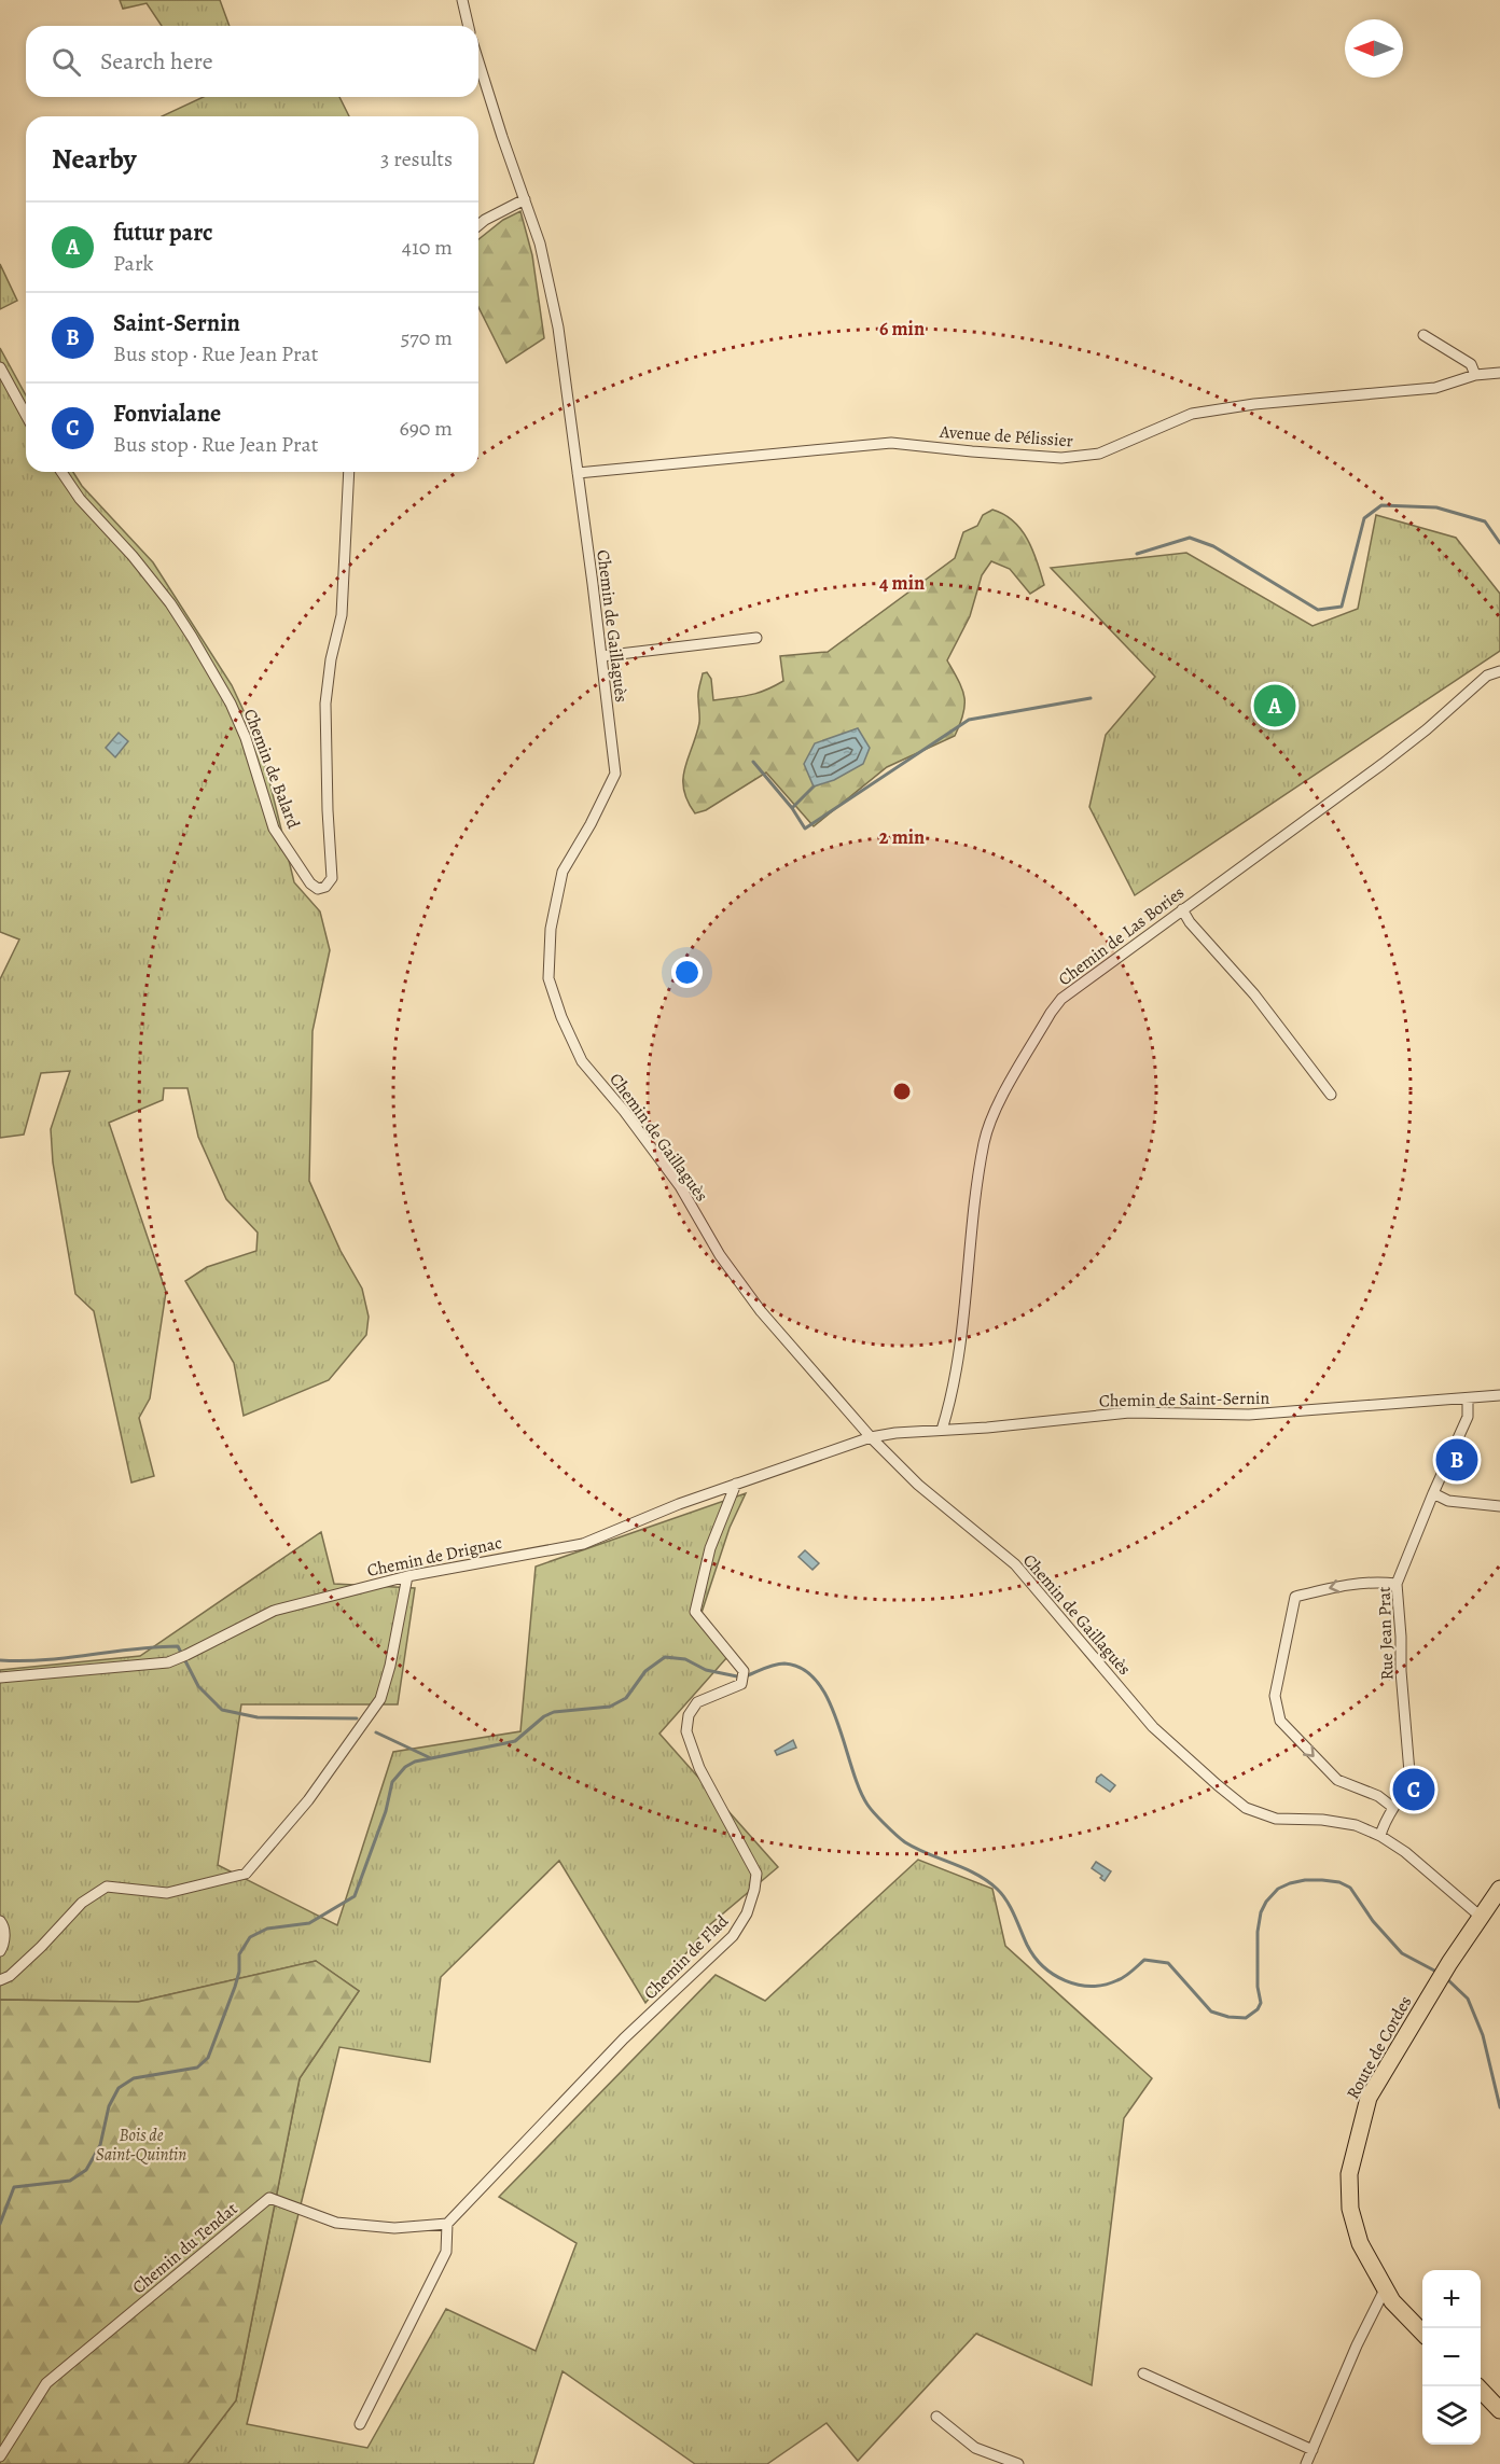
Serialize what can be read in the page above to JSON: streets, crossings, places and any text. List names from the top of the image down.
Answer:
{
  "streets": {
    "main road": ["Route de Cordes"],
    "street": [
      "Avenue de Pélissier",
      "Chemin de Gaillaguès",
      "Chemin de Balard",
      "Chemin de Las Bories",
      "Chemin de Saint-Sernin",
      "Chemin de Drignac",
      "Rue Jean Prat",
      "Chemin de Flad",
      "Chemin du Tendat"
    ]
  },
  "crossings": [
    ["Avenue de Pélissier", "Chemin de Gaillaguès"],
    ["Chemin de Gaillaguès", "Chemin de Saint-Sernin"],
    ["Chemin de Gaillaguès", "Chemin de Drignac"],
    ["Chemin de Gaillaguès", "Rue Jean Prat"],
    ["Chemin de Gaillaguès", "Route de Cordes"],
    ["Chemin de Las Bories", "Chemin de Saint-Sernin"],
    ["Chemin de Saint-Sernin", "Chemin de Drignac"],
    ["Chemin de Saint-Sernin", "Rue Jean Prat"],
    ["Chemin de Drignac", "Chemin de Flad"],
    ["Chemin de Flad", "Chemin du Tendat"]
  ],
  "parks": ["Bois de Saint-Quintin"],
  "north": "left",
  "page": {
    "search": "Search here",
    "heading": ["Nearby", "3 results"],
    "list": [
      {
        "mark": "A",
        "name": "futur parc",
        "note": "Park",
        "value": "410 m"
      },
      {
        "mark": "B",
        "name": "Saint-Sernin",
        "note": "Bus stop · Rue Jean Prat",
        "value": "570 m"
      },
      {
        "mark": "C",
        "name": "Fonvialane",
        "note": "Bus stop · Rue Jean Prat",
        "value": "690 m"
      }
    ],
    "pins": ["A", "B", "C"],
    "map_buttons": ["+", "−"]
  },
  "rings": ["6 min", "4 min", "2 min"]
}
